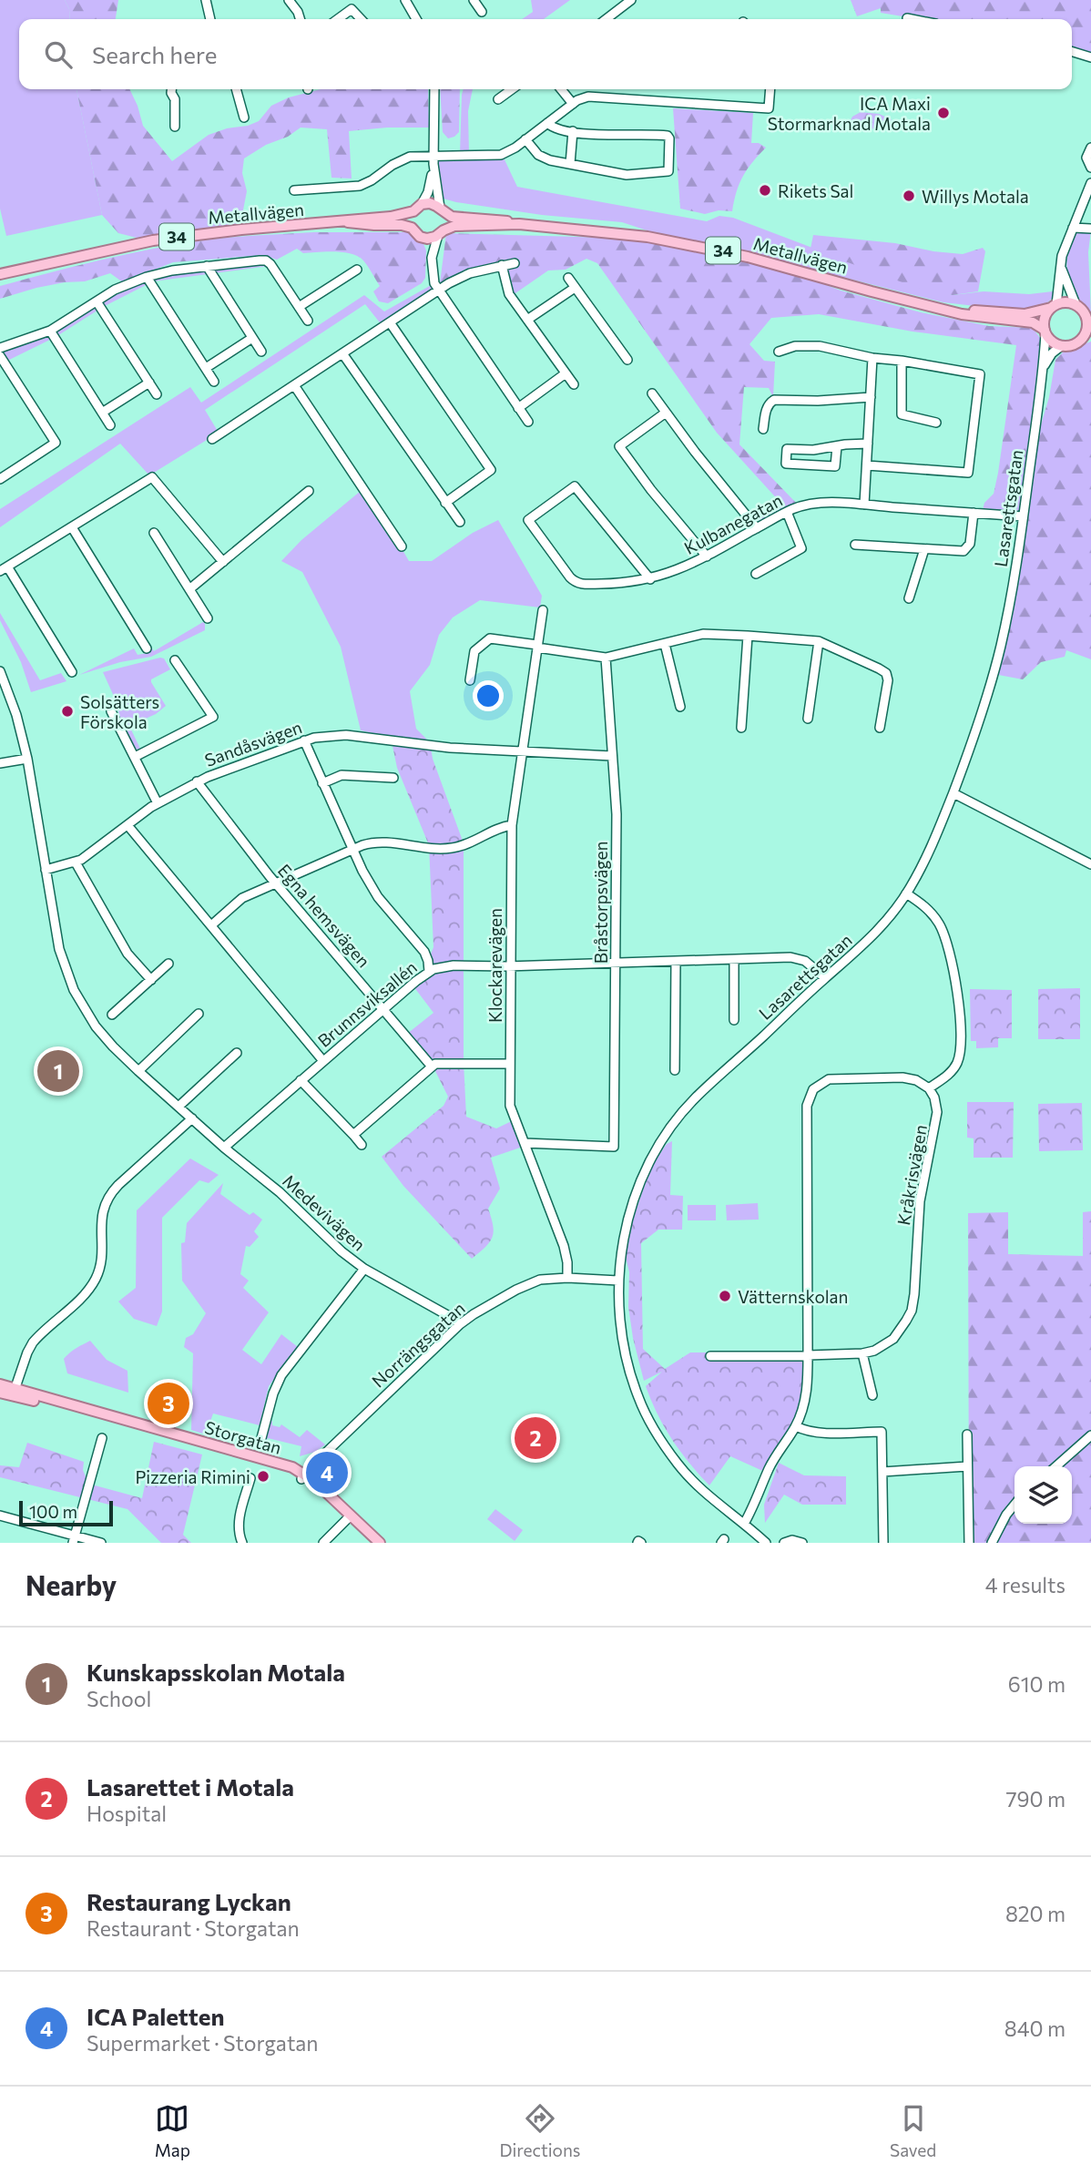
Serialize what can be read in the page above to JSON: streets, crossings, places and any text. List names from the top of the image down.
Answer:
{
  "streets": {
    "main road": ["Metallvägen", "34", "Storgatan"],
    "street": [
      "Lasarettsgatan",
      "Kulbanegatan",
      "Sandåsvägen",
      "Bråstorpsvägen",
      "Egna hemsvägen",
      "Klockarevägen",
      "Brunnsviksallén",
      "Kråkrisvägen",
      "Medevivägen",
      "Norrängsgatan"
    ]
  },
  "crossings": [
    ["Metallvägen", "34"],
    ["Metallvägen", "Lasarettsgatan"],
    ["34", "Lasarettsgatan"],
    ["Lasarettsgatan", "Kulbanegatan"],
    ["Lasarettsgatan", "Brunnsviksallén"],
    ["Lasarettsgatan", "Norrängsgatan"],
    ["Sandåsvägen", "Bråstorpsvägen"],
    ["Sandåsvägen", "Egna hemsvägen"],
    ["Sandåsvägen", "Klockarevägen"],
    ["Sandåsvägen", "Medevivägen"],
    ["Bråstorpsvägen", "Klockarevägen"],
    ["Bråstorpsvägen", "Brunnsviksallén"],
    ["Egna hemsvägen", "Brunnsviksallén"],
    ["Klockarevägen", "Brunnsviksallén"],
    ["Klockarevägen", "Norrängsgatan"],
    ["Brunnsviksallén", "Medevivägen"],
    ["Medevivägen", "Norrängsgatan"],
    ["Norrängsgatan", "Storgatan"]
  ],
  "places": [
    "ICA Maxi Stormarknad Motala",
    "Rikets Sal",
    "Willys Motala",
    "Solsätters Förskola",
    "Vätternskolan",
    "Pizzeria Rimini"
  ],
  "scale_bar": "100 m",
  "page": {
    "search": "Search here",
    "pins": [
      "1",
      "3",
      "2",
      "4"
    ],
    "scale": "100 m",
    "heading": ["Nearby", "4 results"],
    "list": [
      {
        "mark": "1",
        "name": "Kunskapsskolan Motala",
        "note": "School",
        "value": "610 m"
      },
      {
        "mark": "2",
        "name": "Lasarettet i Motala",
        "note": "Hospital",
        "value": "790 m"
      },
      {
        "mark": "3",
        "name": "Restaurang Lyckan",
        "note": "Restaurant · Storgatan",
        "value": "820 m"
      },
      {
        "mark": "4",
        "name": "ICA Paletten",
        "note": "Supermarket · Storgatan",
        "value": "840 m"
      }
    ],
    "nav": ["Map", "Directions", "Saved"]
  }
}
